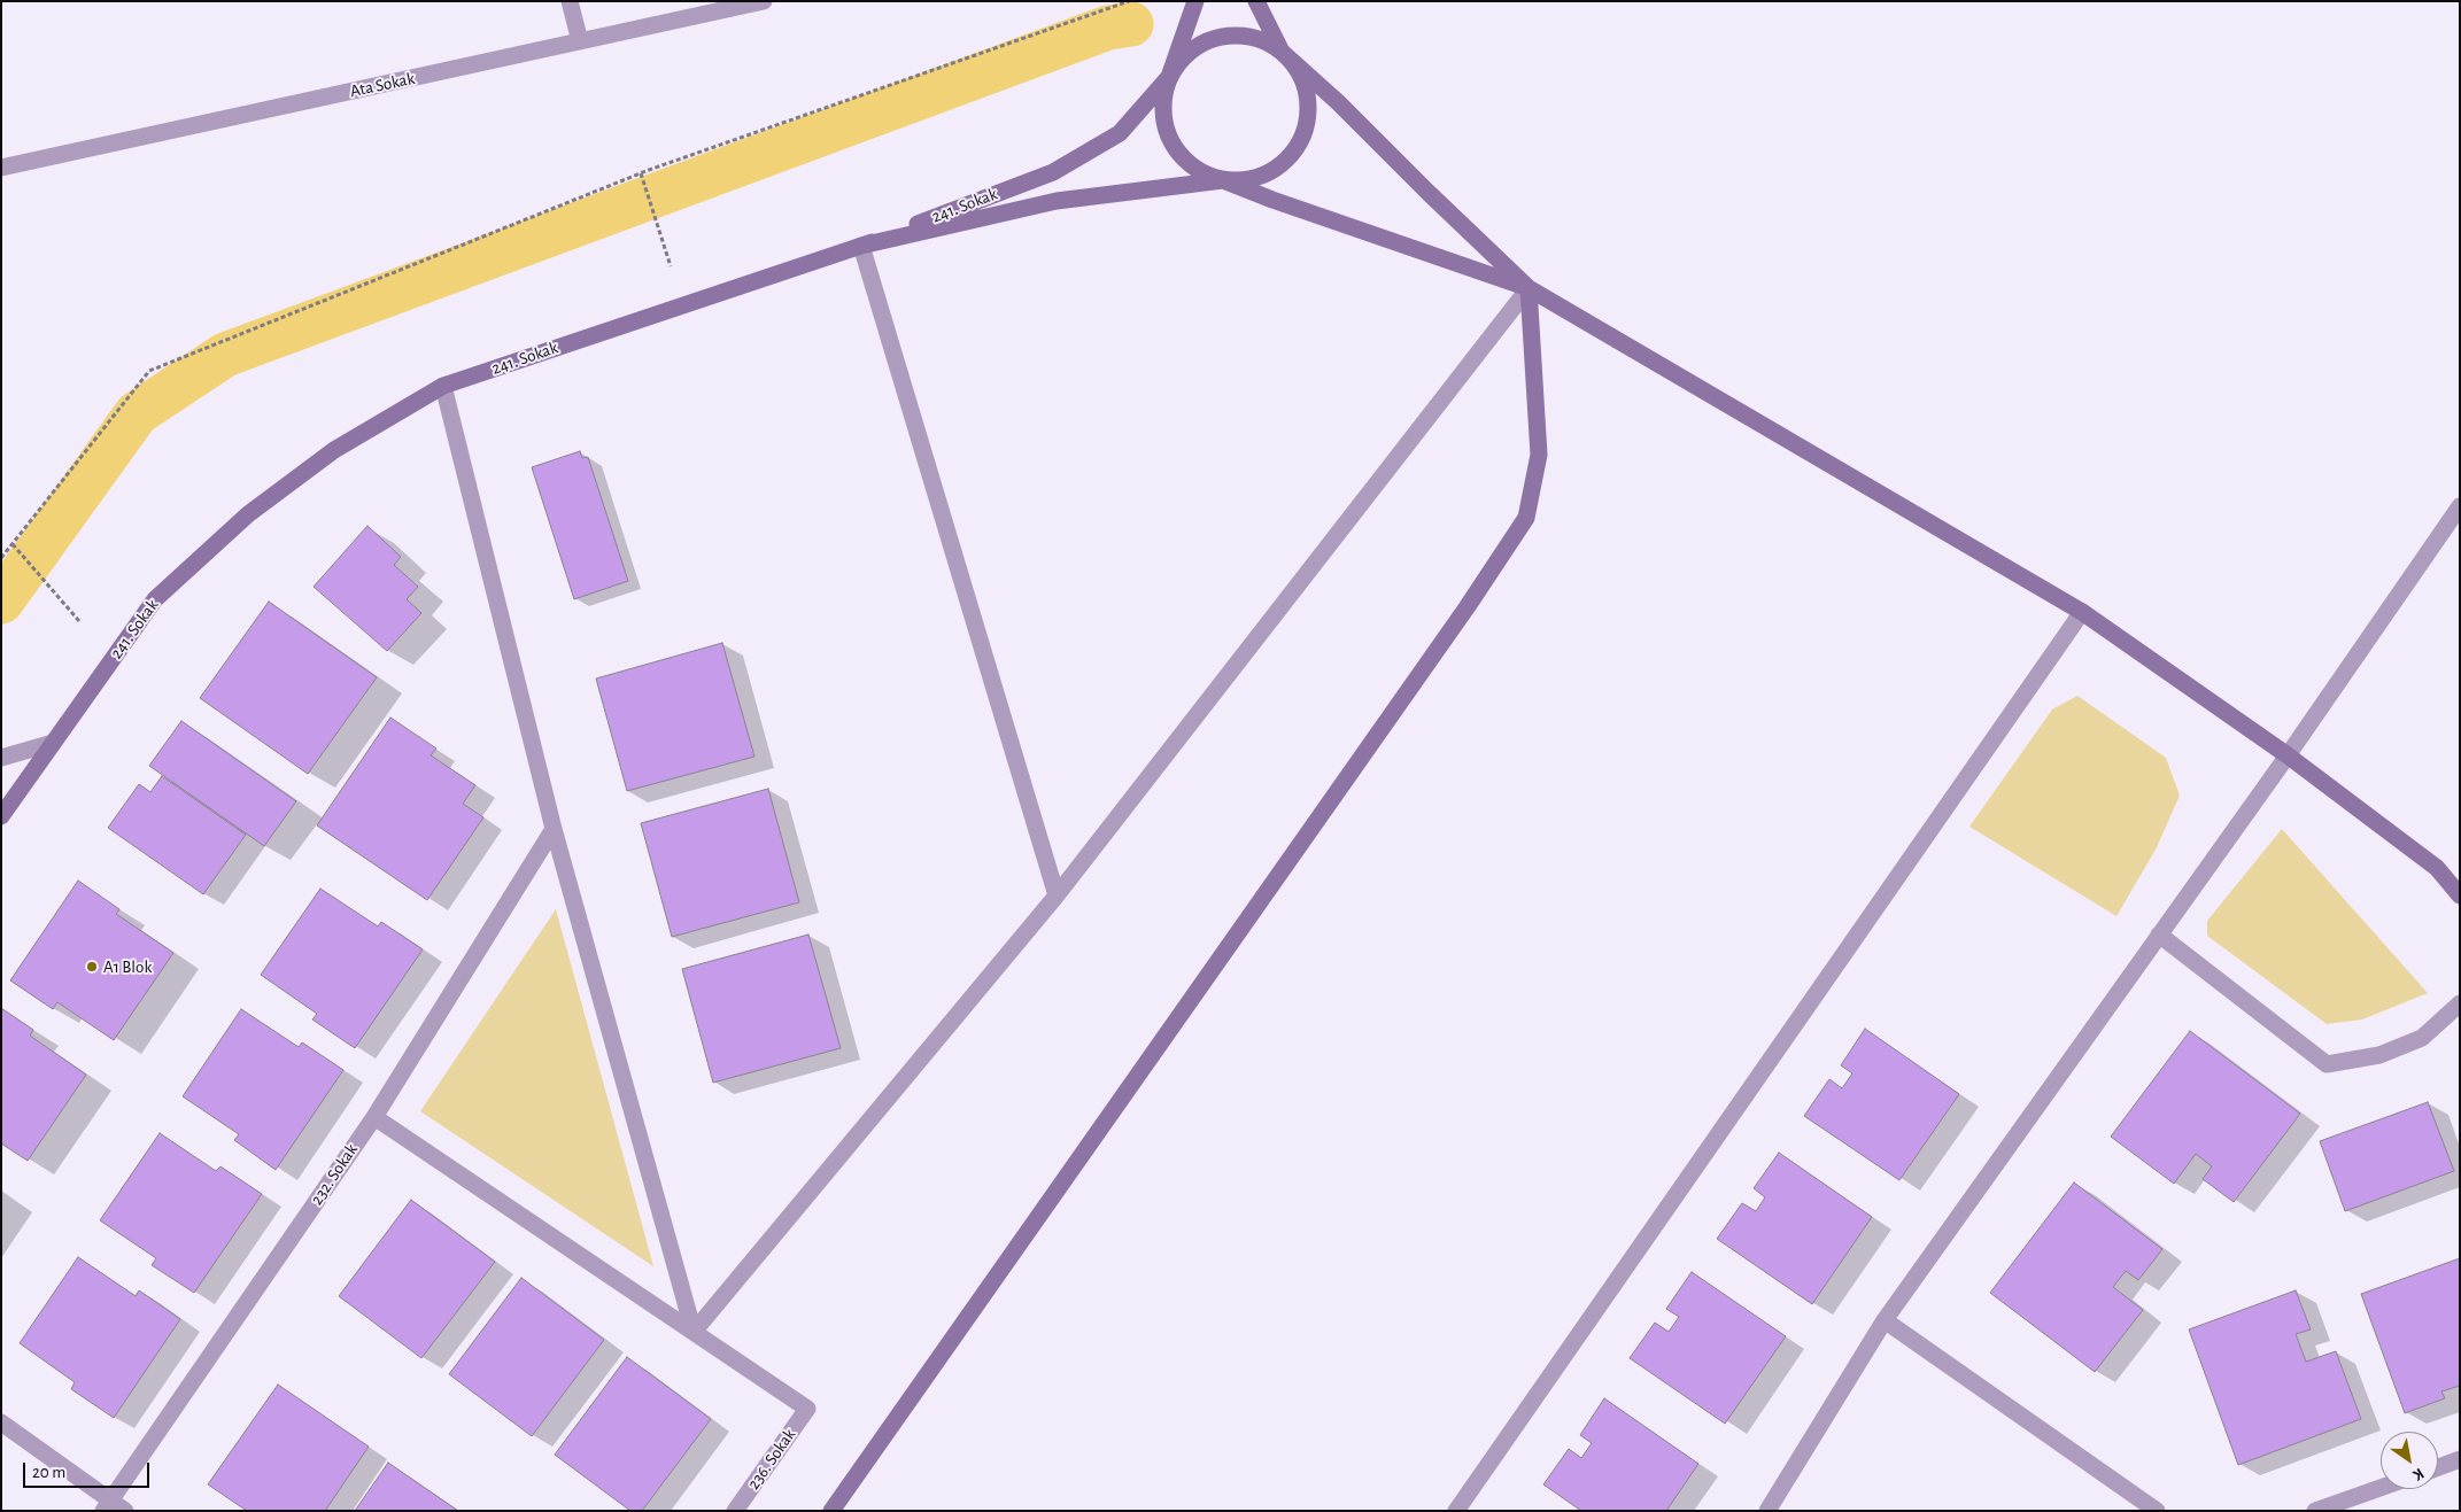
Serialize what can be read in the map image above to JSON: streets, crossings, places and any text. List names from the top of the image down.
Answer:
{
  "streets": {
    "main road": ["241. Sokak"],
    "street": ["Ata Sokak", "232. Sokak", "236. Sokak"]
  },
  "places": ["A1 Blok"],
  "scale_bar": "20 m",
  "north": "bottom right"
}
